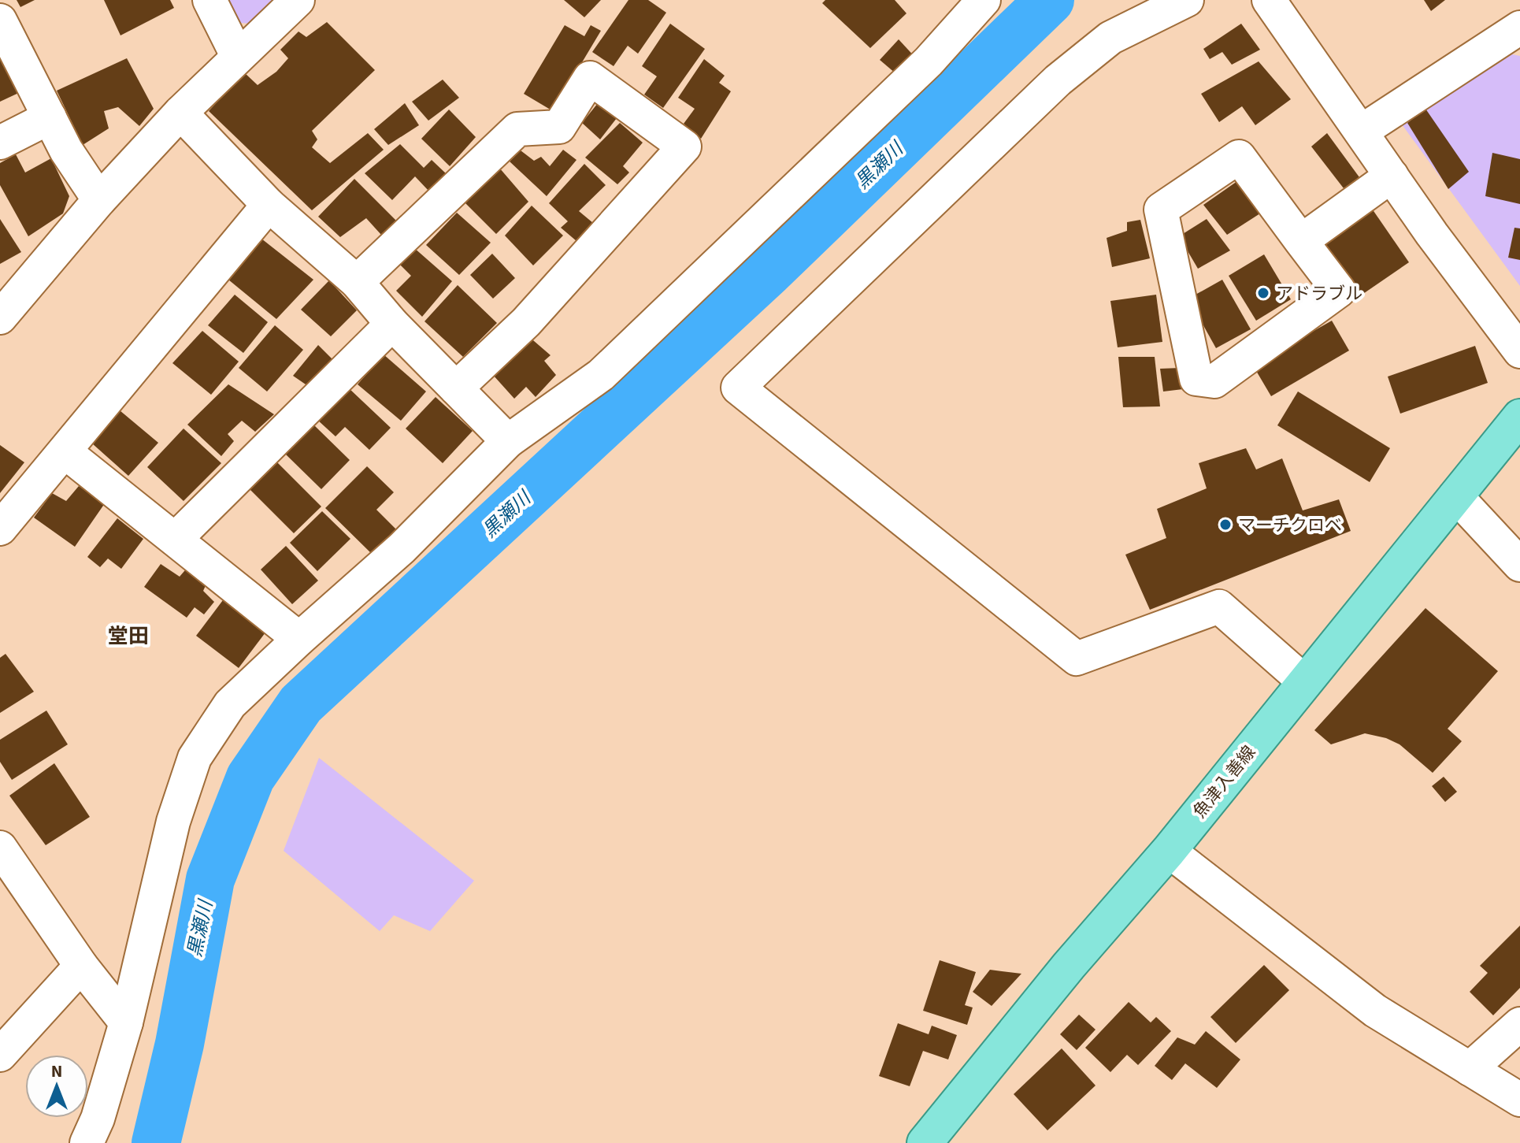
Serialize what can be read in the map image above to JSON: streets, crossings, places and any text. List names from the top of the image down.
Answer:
{
  "streets": {
    "main road": ["魚津入善線"]
  },
  "districts": ["堂田"],
  "water": ["黒瀬川"],
  "places": ["アドラブル", "マーチクロベ"],
  "north": "top"
}
